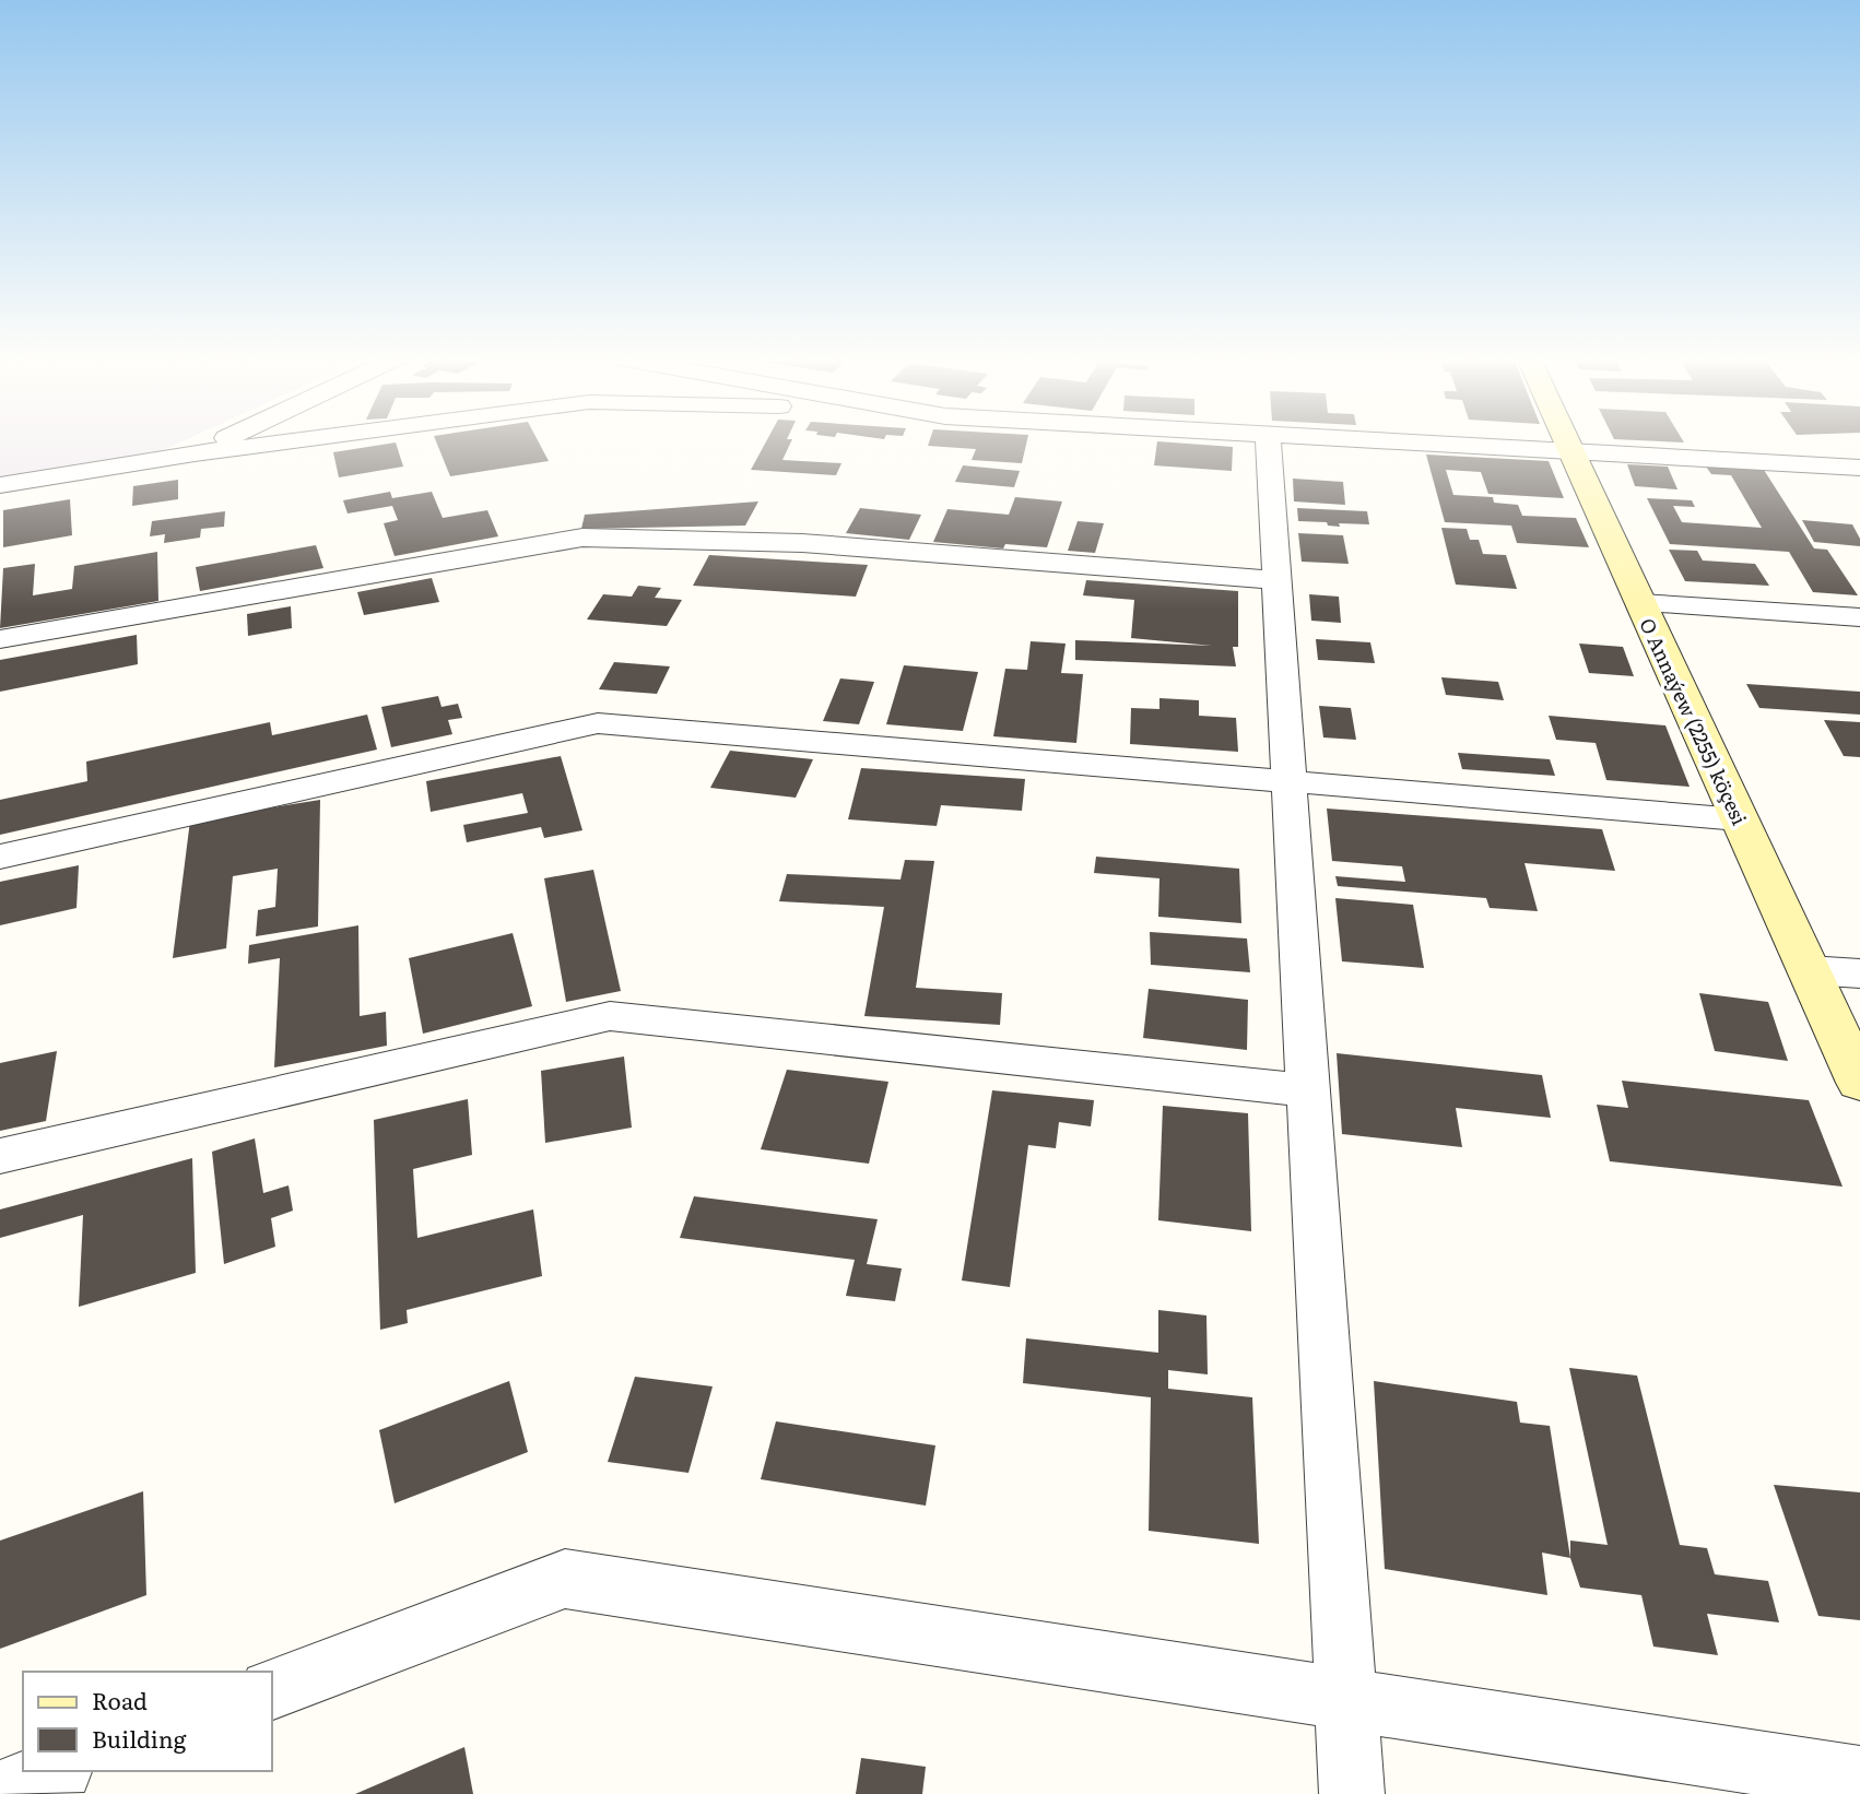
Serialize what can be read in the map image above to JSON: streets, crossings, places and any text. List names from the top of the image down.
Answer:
{
  "streets": {
    "main road": ["O Annaýew (2255) köçesi"]
  },
  "legend": ["Road", "Building"]
}
